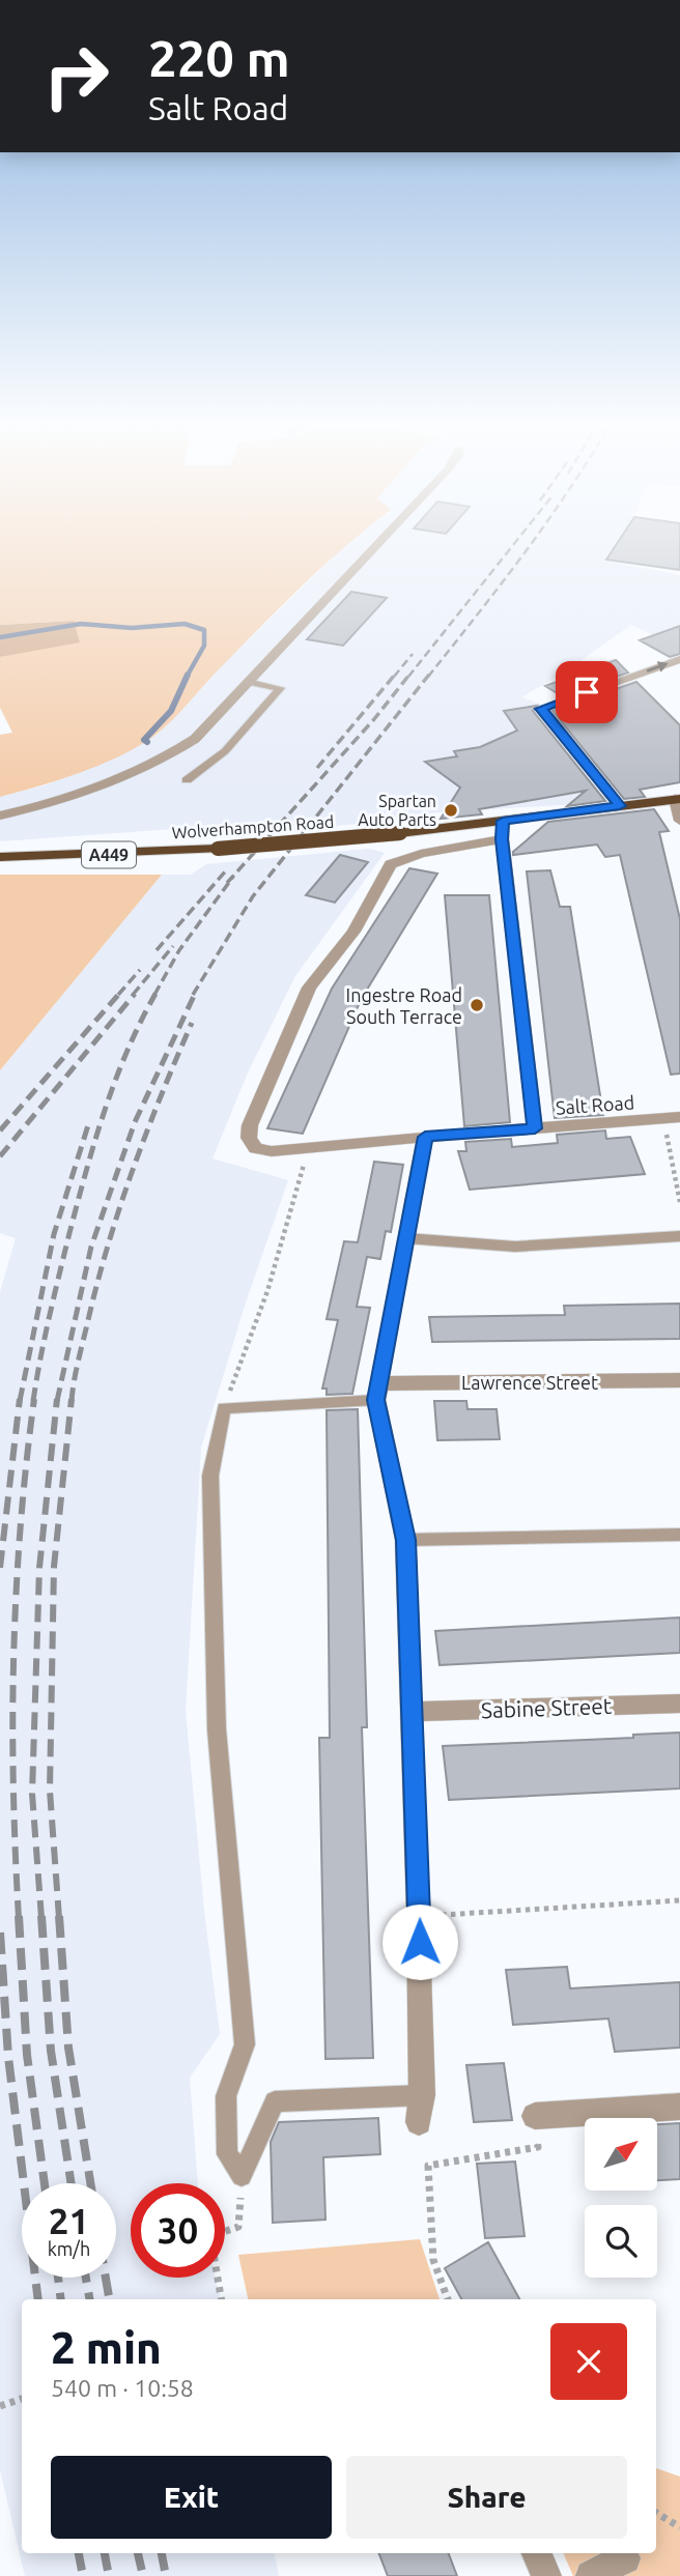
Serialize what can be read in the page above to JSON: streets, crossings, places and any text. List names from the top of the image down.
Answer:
{
  "streets": {
    "highway": ["Wolverhampton Road", "A449"],
    "street": ["Salt Road", "Lawrence Street", "Sabine Street"]
  },
  "places": ["Spartan Auto Parts", "Ingestre Road South Terrace"],
  "north": "top right",
  "page": {
    "turn": ["220 m", "Salt Road"],
    "speed": "21 km/h",
    "limit": "30",
    "heading": ["2 min", "540 m · 10:58"],
    "buttons": ["Exit", "Share"]
  }
}
